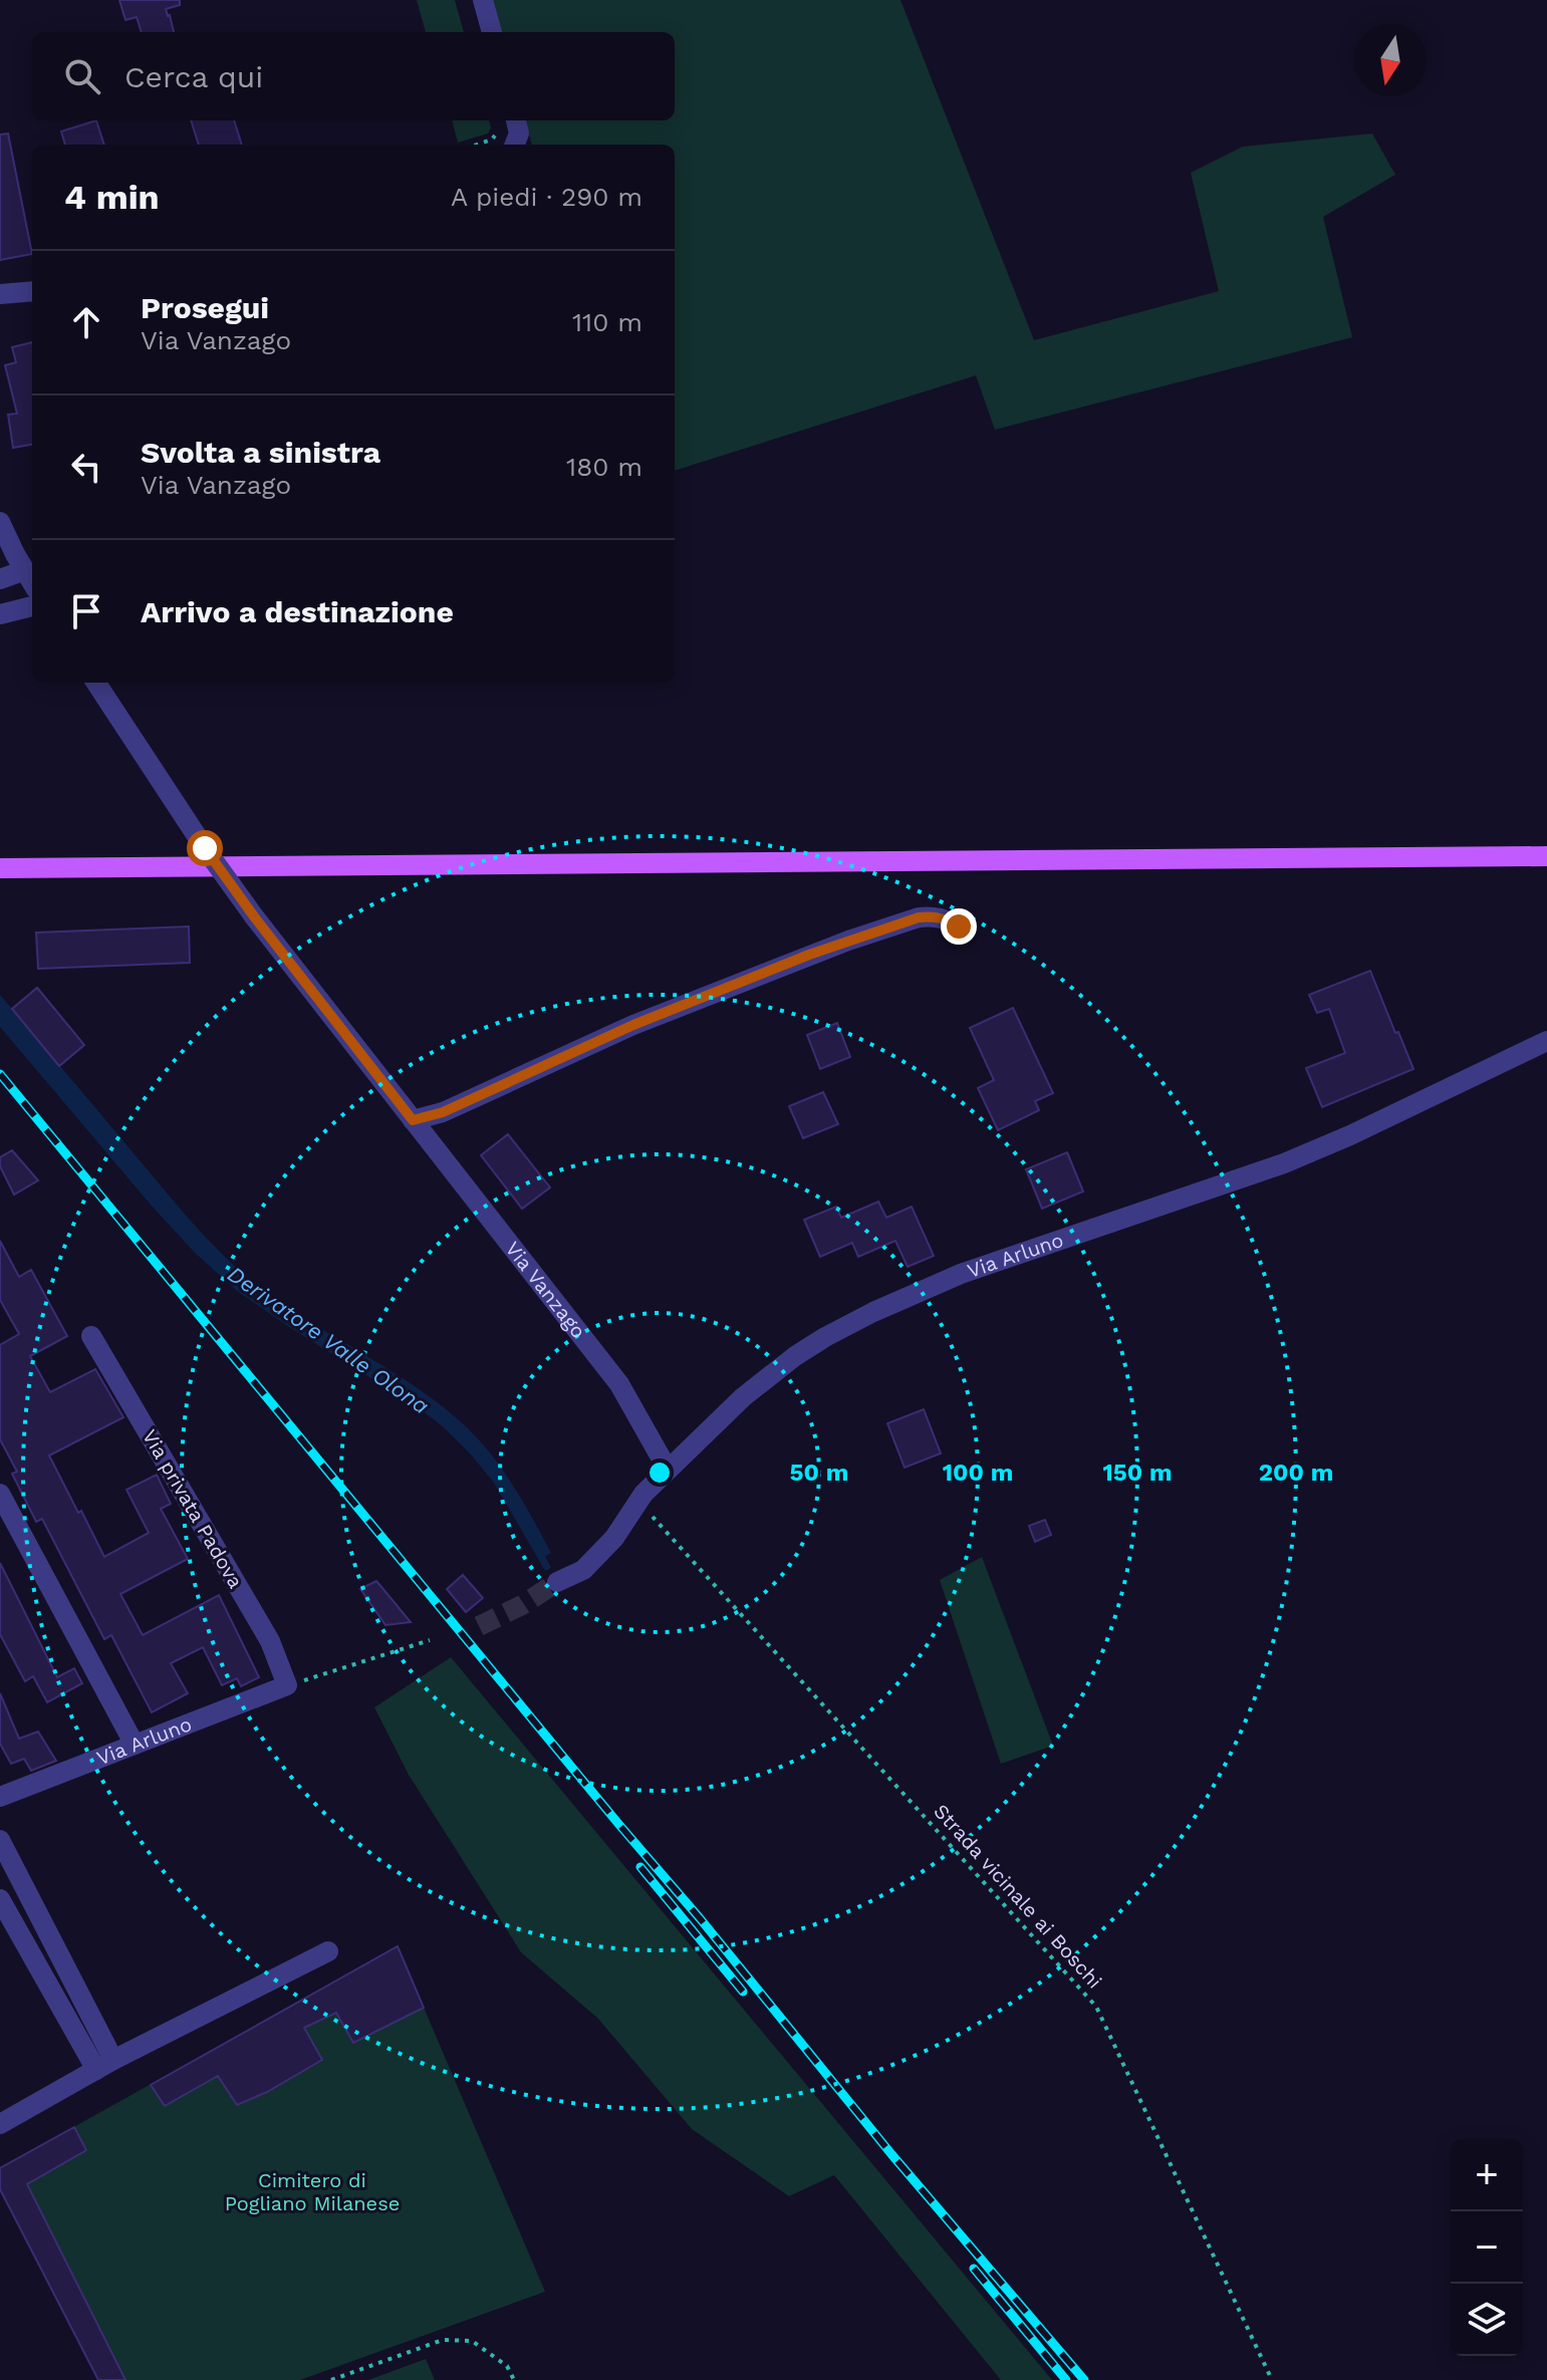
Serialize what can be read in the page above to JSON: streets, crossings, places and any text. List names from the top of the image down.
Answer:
{
  "streets": {
    "street": ["Via Arluno", "Via Vanzago", "Via privata Padova"],
    "path": ["Strada vicinale ai Boschi"]
  },
  "crossings": [
    ["Via Arluno", "Via Vanzago"],
    ["Via Arluno", "Via privata Padova"],
    ["Via Arluno", "Strada vicinale ai Boschi"]
  ],
  "water": ["Derivatore Valle Olona"],
  "parks": ["Cimitero di Pogliano Milanese"],
  "north": "bottom",
  "page": {
    "search": "Cerca qui",
    "heading": ["4 min", "A piedi · 290 m"],
    "list": [
      ["Prosegui", "Via Vanzago", "110 m"],
      ["Svolta a sinistra", "Via Vanzago", "180 m"],
      "Arrivo a destinazione"
    ],
    "map_buttons": ["+", "−"]
  },
  "rings": [
    "50 m",
    "100 m",
    "150 m",
    "200 m"
  ]
}
